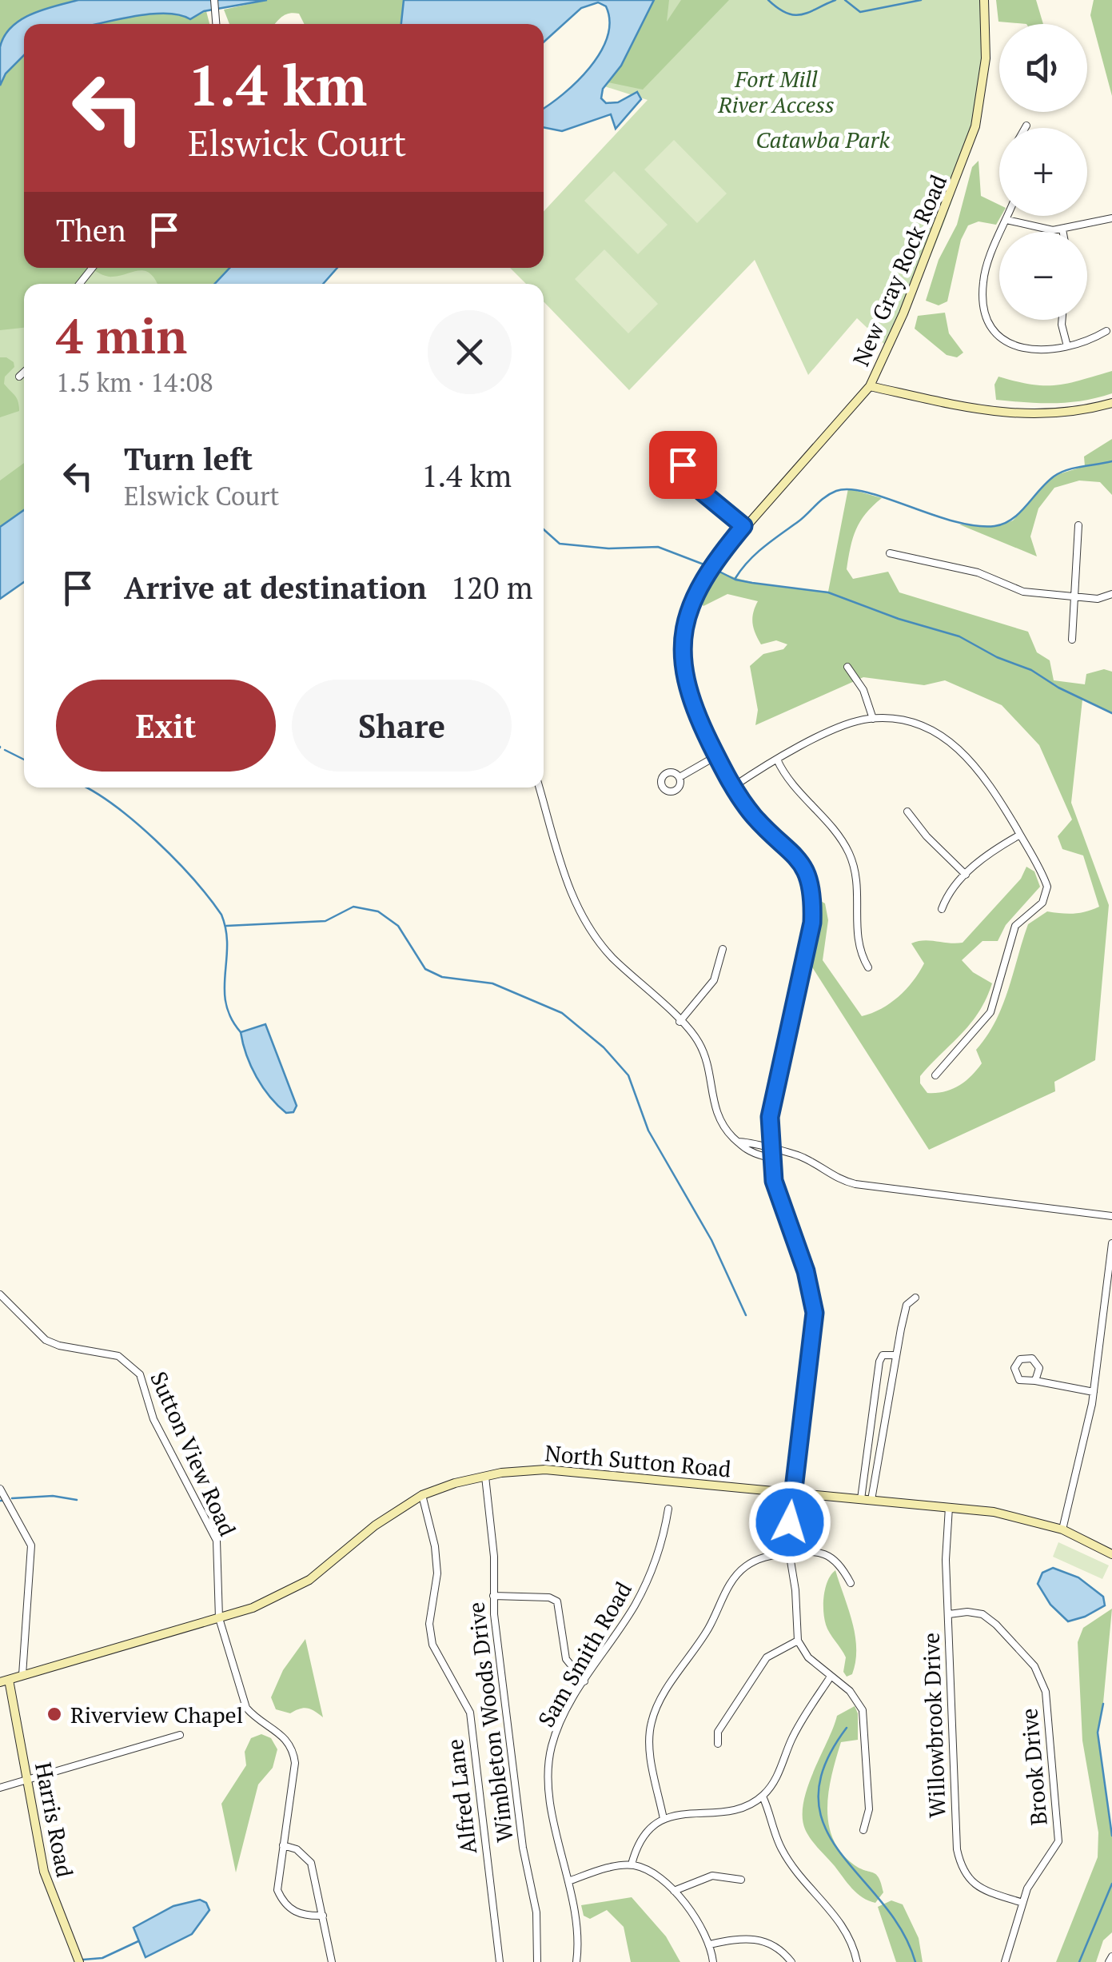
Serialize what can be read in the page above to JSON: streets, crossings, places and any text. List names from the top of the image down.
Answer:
{
  "streets": {
    "street": [
      "New Gray Rock Road",
      "Sutton View Road",
      "North Sutton Road",
      "Sam Smith Road",
      "Wimbleton Woods Drive",
      "Willowbrook Drive",
      "Brook Drive",
      "Alfred Lane",
      "Harris Road"
    ]
  },
  "crossings": [
    ["New Gray Rock Road", "North Sutton Road"],
    ["Sutton View Road", "North Sutton Road"],
    ["North Sutton Road", "Wimbleton Woods Drive"],
    ["North Sutton Road", "Willowbrook Drive"],
    ["North Sutton Road", "Alfred Lane"],
    ["North Sutton Road", "Harris Road"],
    ["Willowbrook Drive", "Brook Drive"]
  ],
  "parks": ["Fort Mill River Access", "Catawba Park"],
  "places": ["Riverview Chapel"],
  "page": {
    "map_buttons": ["+", "−"],
    "turn": ["1.4 km", "Elswick Court"],
    "then": "Then",
    "heading": ["4 min", "1.5 km · 14:08"],
    "list": [
      {
        "name": "Turn left",
        "note": "Elswick Court",
        "value": "1.4 km"
      },
      {
        "name": "Arrive at destination",
        "value": "120 m"
      }
    ],
    "buttons": ["Exit", "Share"]
  }
}
